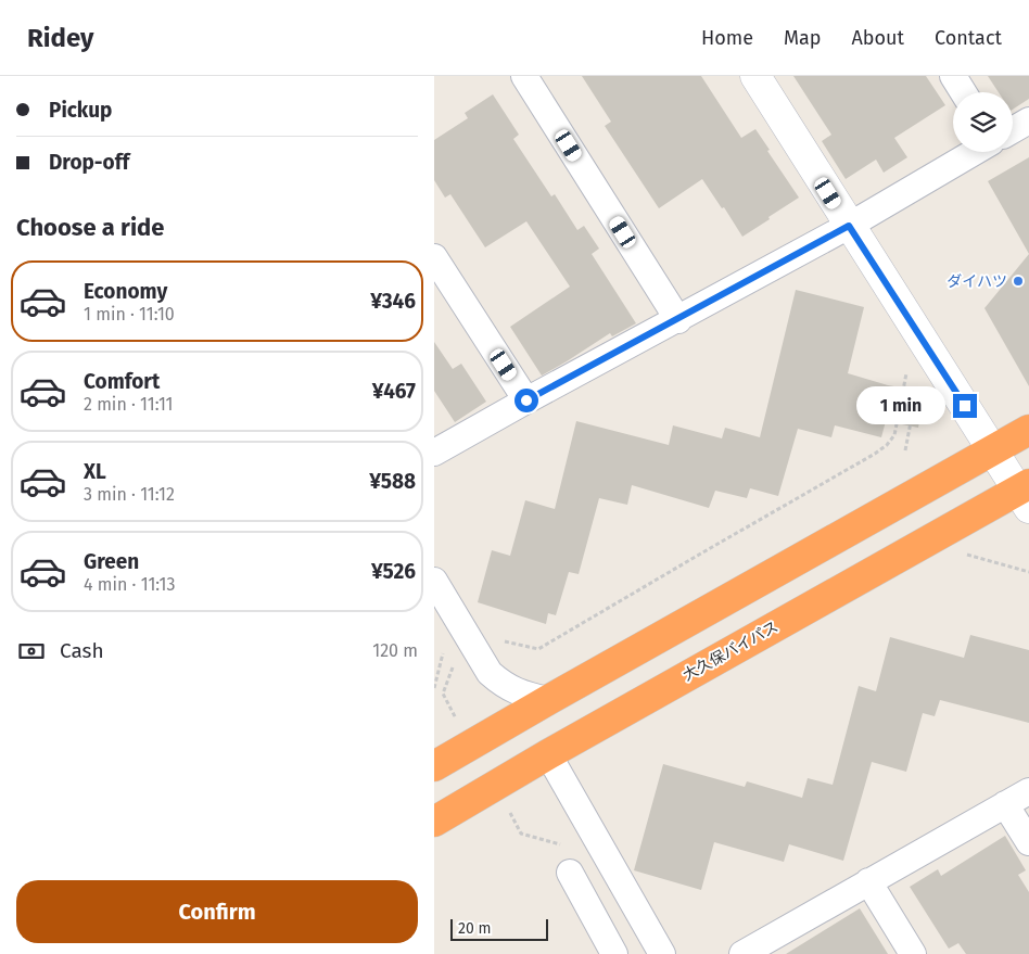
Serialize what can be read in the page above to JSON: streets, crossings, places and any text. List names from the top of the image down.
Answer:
{
  "streets": {
    "highway": ["大久保バイパス"]
  },
  "places": ["ダイハツ"],
  "scale_bar": "20 m",
  "page": {
    "header": "Ridey",
    "nav": [
      "Home",
      "Map",
      "About",
      "Contact"
    ],
    "banner": ["Pickup", "Drop-off"],
    "heading": "Choose a ride",
    "list": [
      {
        "name": "Economy",
        "note": "1 min · 11:10",
        "value": "¥346"
      },
      {
        "name": "Comfort",
        "note": "2 min · 11:11",
        "value": "¥467"
      },
      {
        "name": "XL",
        "note": "3 min · 11:12",
        "value": "¥588"
      },
      {
        "name": "Green",
        "note": "4 min · 11:13",
        "value": "¥526"
      }
    ],
    "bubble": "1 min",
    "pay": ["Cash", "120 m"],
    "buttons": "Confirm",
    "scale": "20 m"
  }
}
